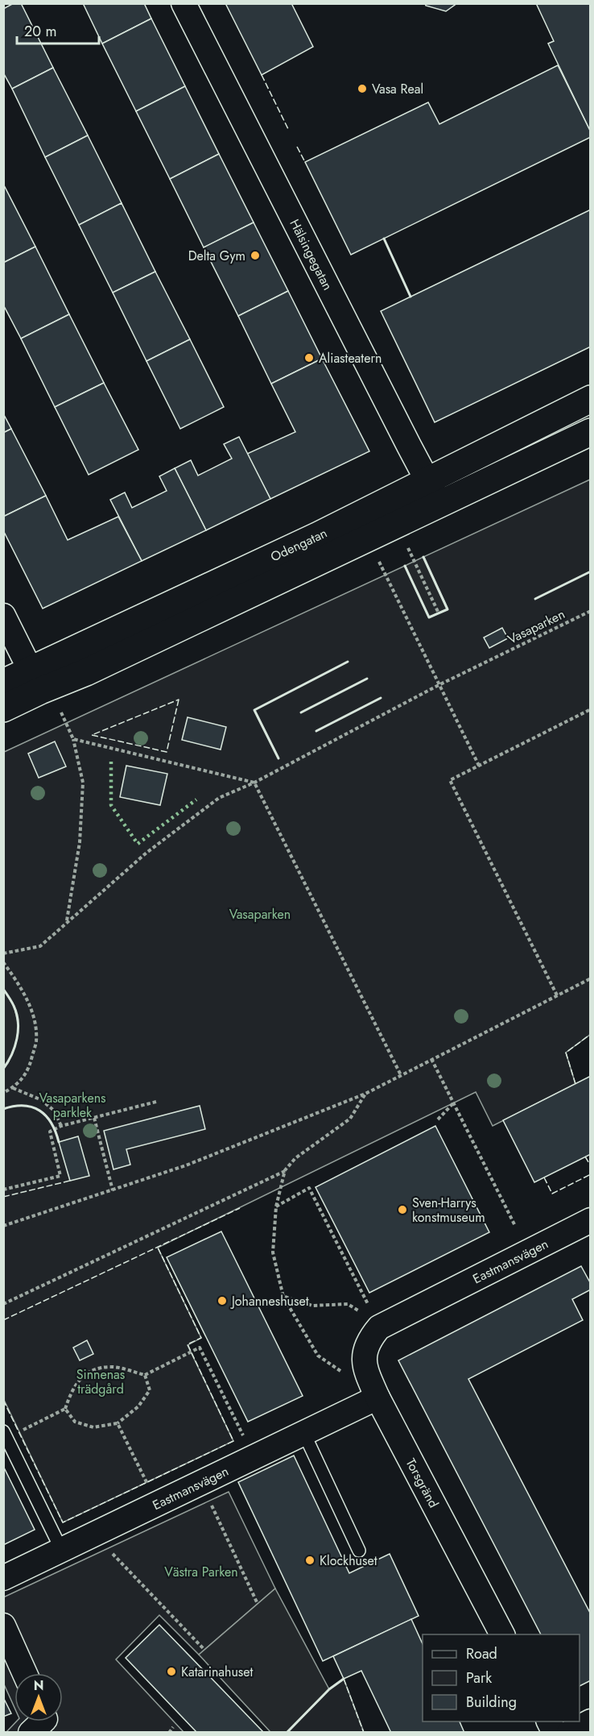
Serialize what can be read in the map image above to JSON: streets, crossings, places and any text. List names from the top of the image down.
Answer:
{
  "streets": {
    "main road": ["Odengatan"],
    "street": ["Hälsingegatan", "Eastmansvägen", "Torsgränd"],
    "path": ["Vasaparken"]
  },
  "crossings": [
    ["Hälsingegatan", "Odengatan"],
    ["Eastmansvägen", "Torsgränd"]
  ],
  "parks": [
    "Vasaparken",
    "Vasaparkens parklek",
    "Sinnenas trädgård",
    "Västra Parken"
  ],
  "places": [
    "Vasa Real",
    "Delta Gym",
    "Aliasteatern",
    "Sven-Harrys konstmuseum",
    "Johanneshuset",
    "Klockhuset",
    "Katarinahuset"
  ],
  "legend": ["Road", "Park", "Building"],
  "scale_bar": "20 m",
  "north": "top"
}
